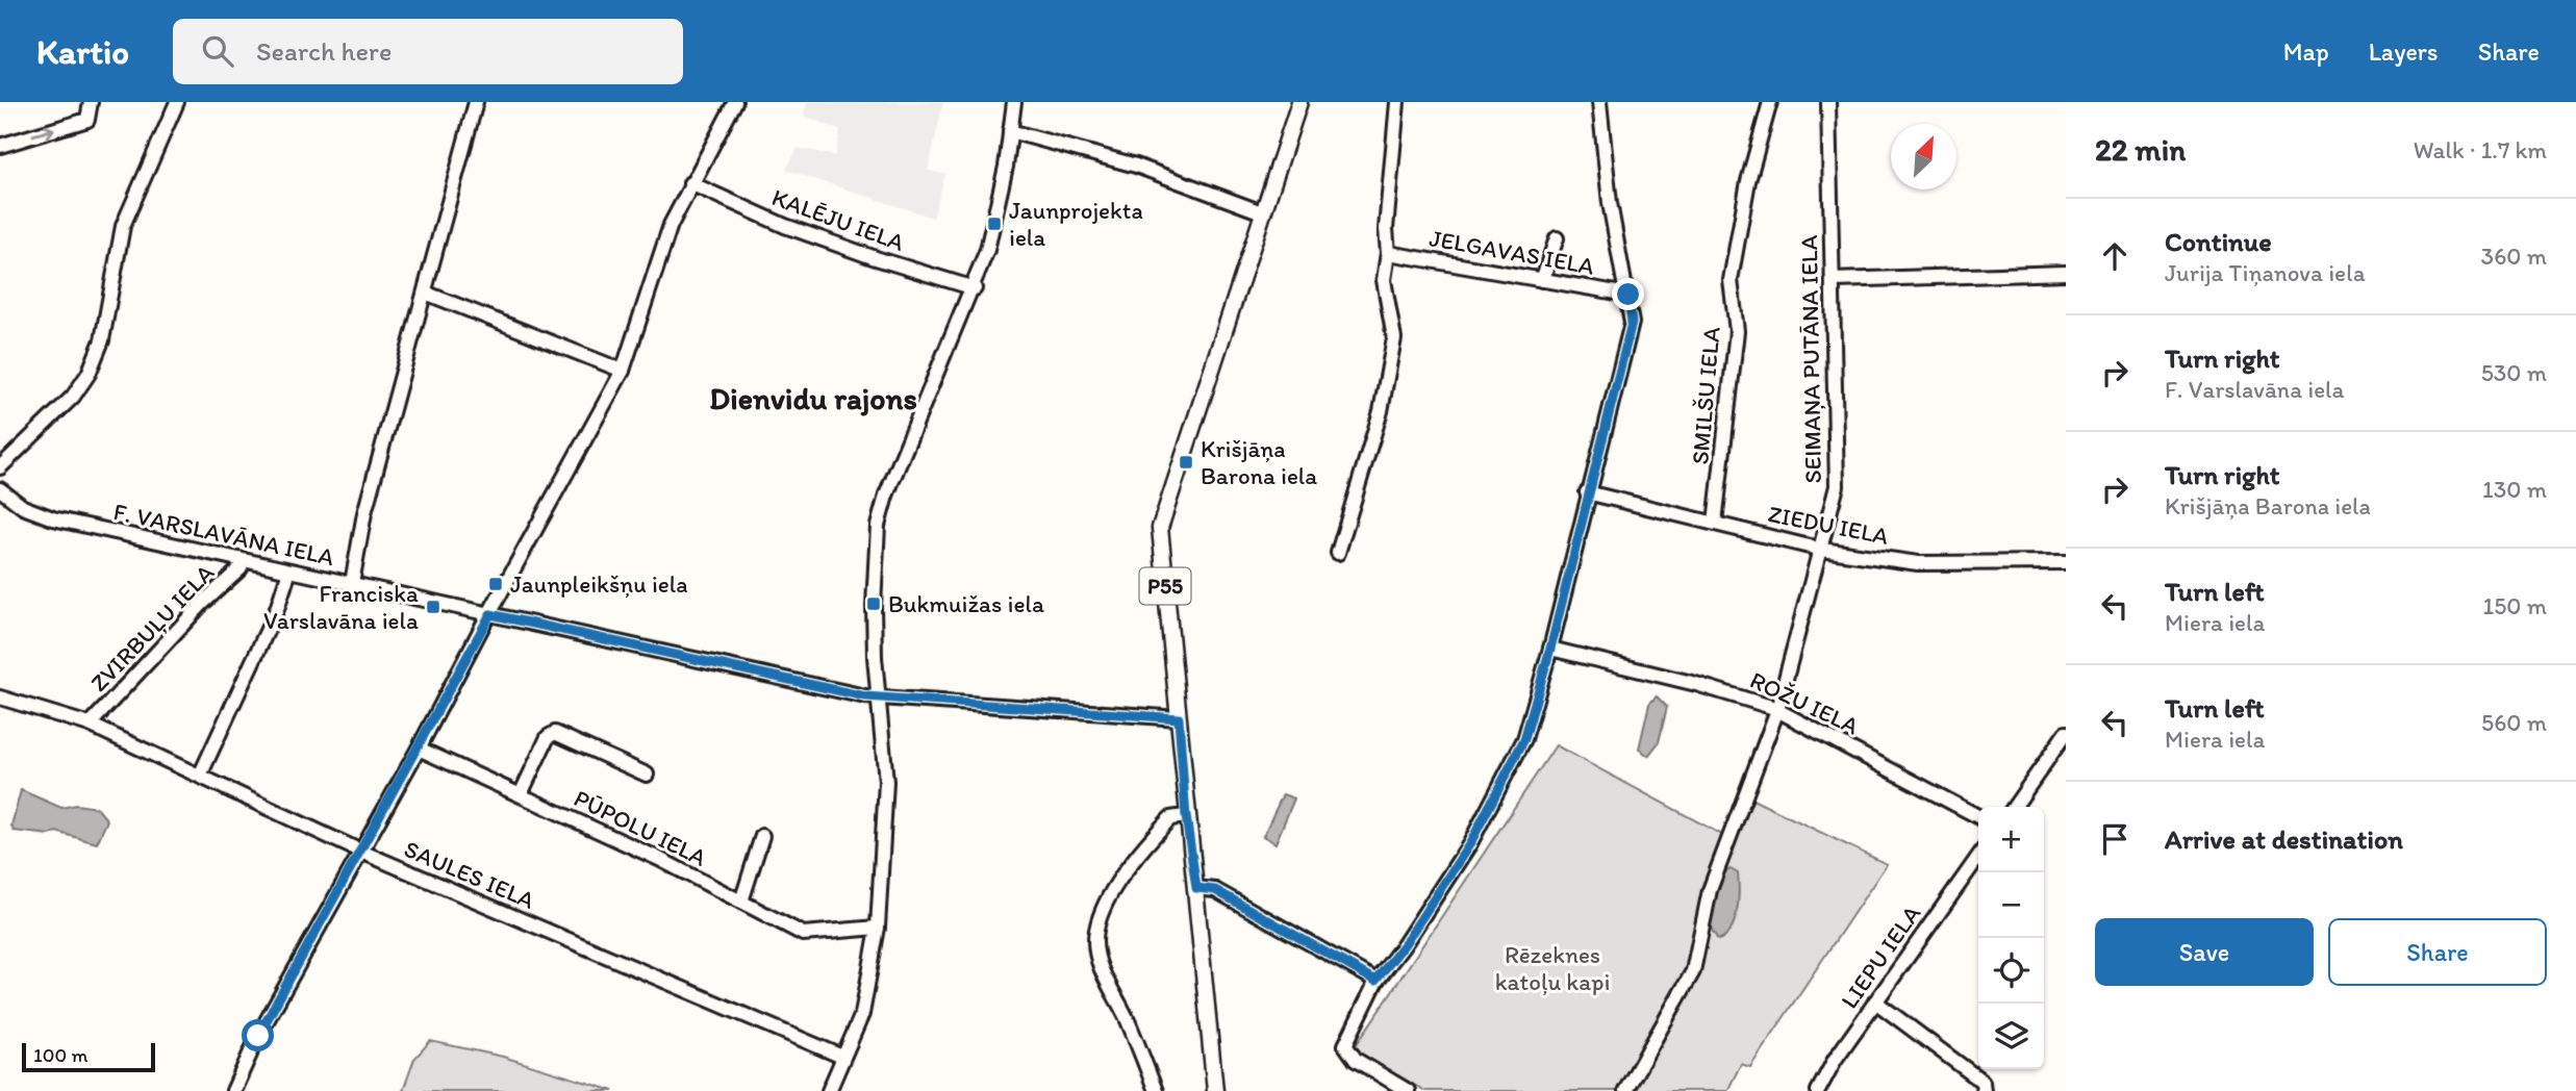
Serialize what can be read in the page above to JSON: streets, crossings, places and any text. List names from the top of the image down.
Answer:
{
  "streets": {
    "main road": ["P55"],
    "street": [
      "KALĒJU IELA",
      "JELGAVAS IELA",
      "SEIMAŅA PUTĀNA IELA",
      "SMILŠU IELA",
      "ZIEDU IELA",
      "F. VARSLAVĀNA IELA",
      "ZVIRBUĻU IELA",
      "ROŽU IELA",
      "PŪPOLU IELA",
      "SAULES IELA",
      "LIEPU IELA"
    ]
  },
  "crossings": [
    ["SEIMAŅA PUTĀNA IELA", "ZIEDU IELA"],
    ["SEIMAŅA PUTĀNA IELA", "ROŽU IELA"],
    ["SMILŠU IELA", "ZIEDU IELA"],
    ["F. VARSLAVĀNA IELA", "P55"],
    ["F. VARSLAVĀNA IELA", "ZVIRBUĻU IELA"],
    ["ZVIRBUĻU IELA", "SAULES IELA"]
  ],
  "districts": ["Dienvidu rajons"],
  "parks": ["Rēzeknes katoļu kapi"],
  "places": {
    "transit": [
      "Jaunprojekta iela",
      "Krišjāņa Barona iela",
      "Jaunpleikšņu iela",
      "Bukmuižas iela",
      "Franciska Varslavāna iela"
    ]
  },
  "scale_bar": "100 m",
  "north": "top right",
  "page": {
    "header": "Kartio",
    "search": "Search here",
    "nav": ["Map", "Layers", "Share"],
    "heading": ["22 min", "Walk · 1.7 km"],
    "list": [
      ["Continue", "Jurija Tiņanova iela", "360 m"],
      ["Turn right", "F. Varslavāna iela", "530 m"],
      ["Turn right", "Krišjāņa Barona iela", "130 m"],
      ["Turn left", "Miera iela", "150 m"],
      ["Turn left", "Miera iela", "560 m"],
      "Arrive at destination"
    ],
    "map_buttons": ["+", "−"],
    "buttons": ["Save", "Share"],
    "scale": "100 m"
  }
}
